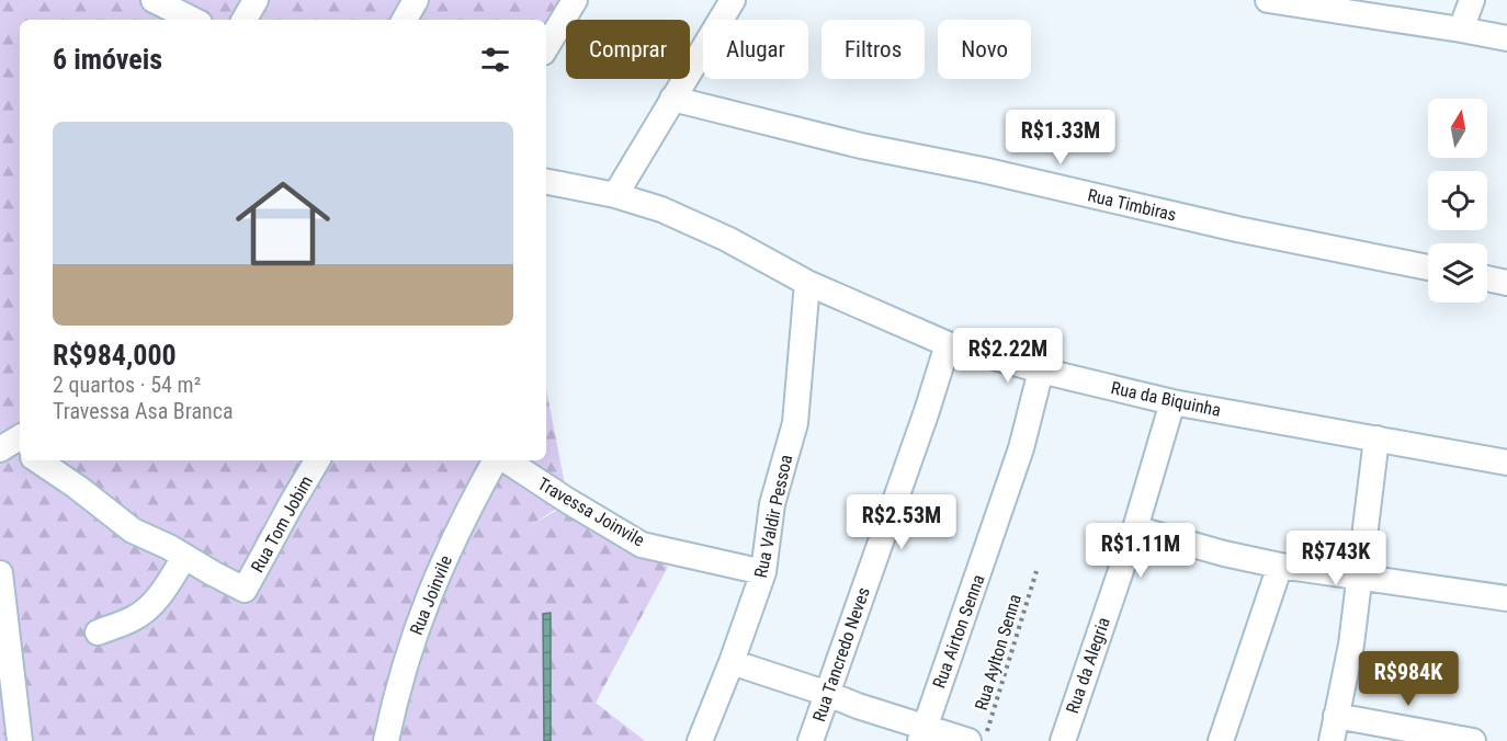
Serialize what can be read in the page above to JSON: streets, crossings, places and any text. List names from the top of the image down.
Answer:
{
  "streets": {
    "street": [
      "Rua Timbiras",
      "Rua da Biquinha",
      "Travessa Joinvile",
      "Rua Valdir Pessoa",
      "Rua Tom Jobim",
      "Rua Joinvile",
      "Rua Airton Senna",
      "Rua Tancredo Neves",
      "Rua da Alegria"
    ],
    "path": ["Rua Aylton Senna"]
  },
  "crossings": [
    ["Rua da Biquinha", "Rua Valdir Pessoa"],
    ["Rua da Biquinha", "Rua Airton Senna"],
    ["Rua da Biquinha", "Rua Tancredo Neves"],
    ["Rua da Biquinha", "Rua da Alegria"],
    ["Travessa Joinvile", "Rua Valdir Pessoa"]
  ],
  "north": "top",
  "page": {
    "chip": [
      "Comprar",
      "Alugar",
      "Filtros",
      "Novo"
    ],
    "heading": "6 imóveis",
    "list": [
      {
        "name": "R$984,000",
        "note": "2 quartos · 54 m² · Travessa Asa Branca"
      }
    ],
    "price": [
      "R$1.33M",
      "R$2.22M",
      "R$2.53M",
      "R$1.11M",
      "R$743K",
      "R$984K"
    ]
  }
}
